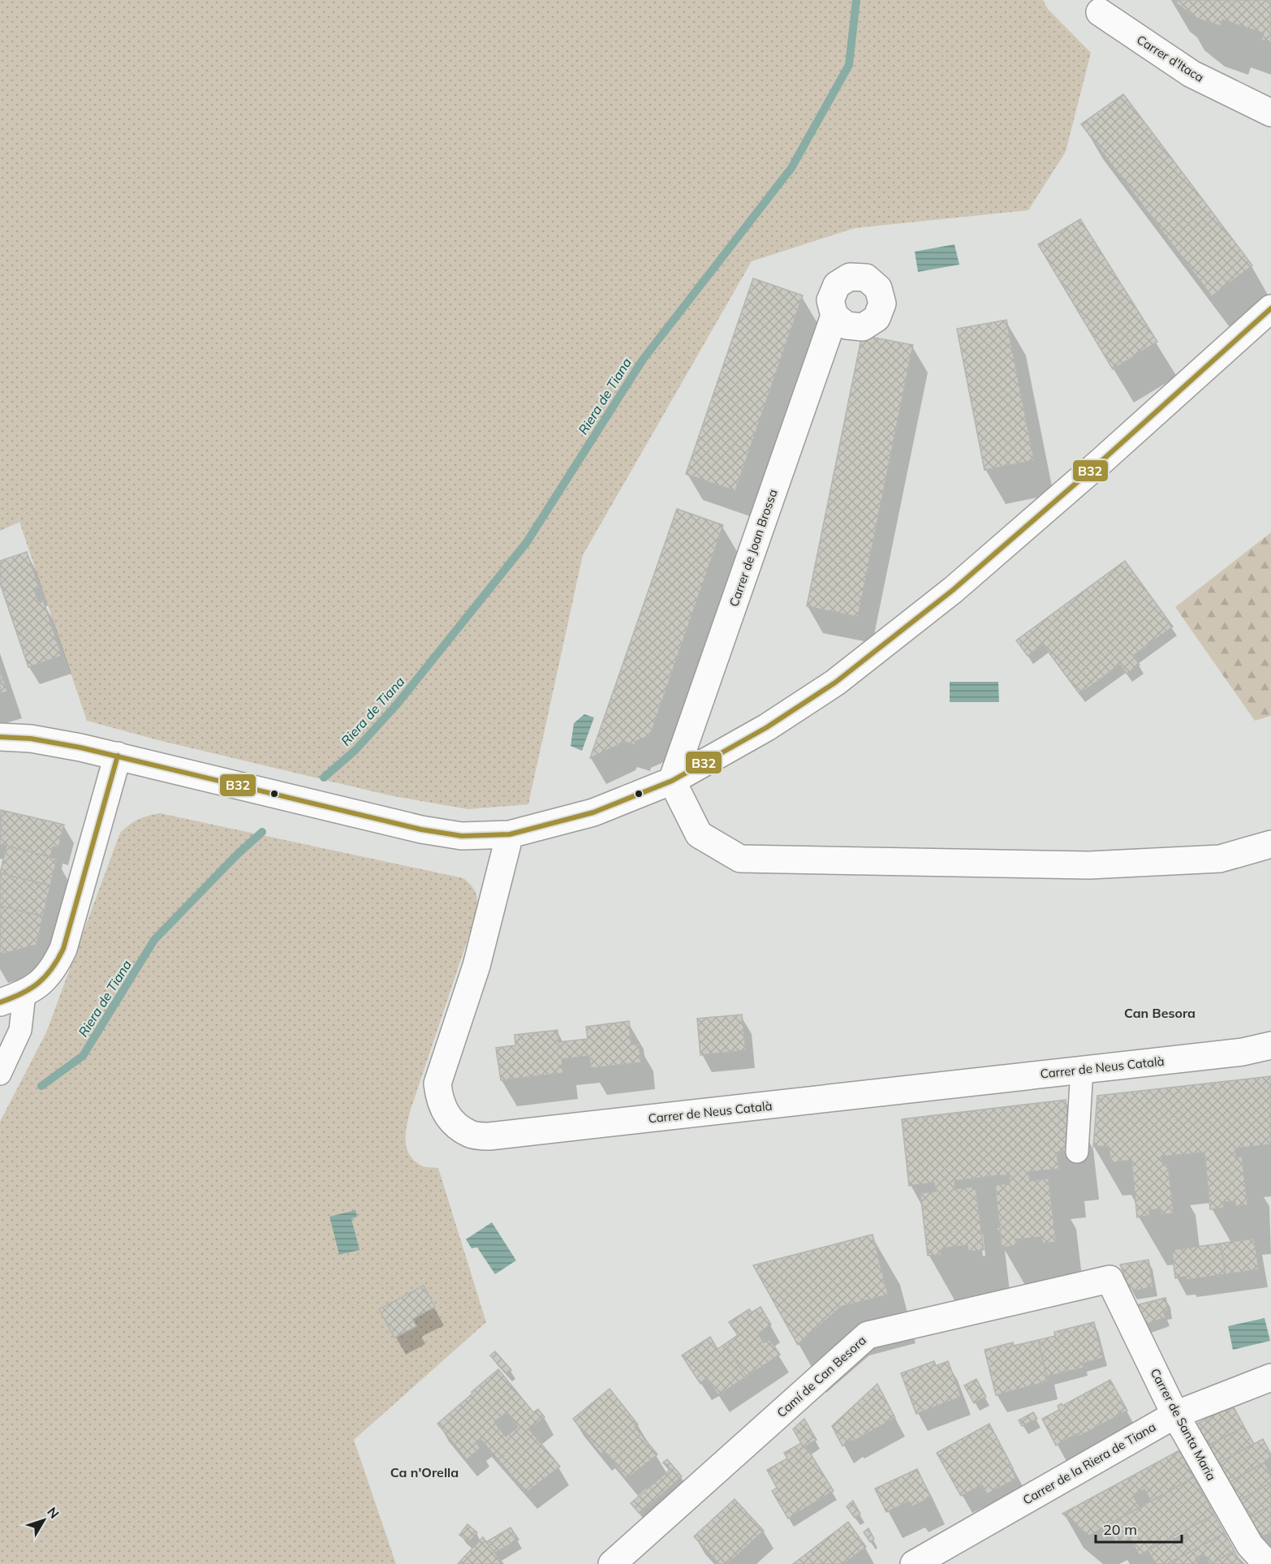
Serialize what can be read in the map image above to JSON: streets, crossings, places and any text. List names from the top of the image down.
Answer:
{
  "streets": {
    "street": [
      "Carrer d'Itaca",
      "Carrer de Joan Brossa",
      "Carrer de Neus Català",
      "Camí de Can Besora",
      "Carrer de Santa Maria",
      "Carrer de la Riera de Tiana"
    ]
  },
  "crossings": [
    ["Camí de Can Besora", "Carrer de Santa Maria"],
    ["Carrer de Santa Maria", "Carrer de la Riera de Tiana"]
  ],
  "districts": ["Can Besora", "Ca n'Orella"],
  "water": ["Riera de Tiana"],
  "lines": ["transit line B32"],
  "scale_bar": "20 m",
  "north": "top right"
}
